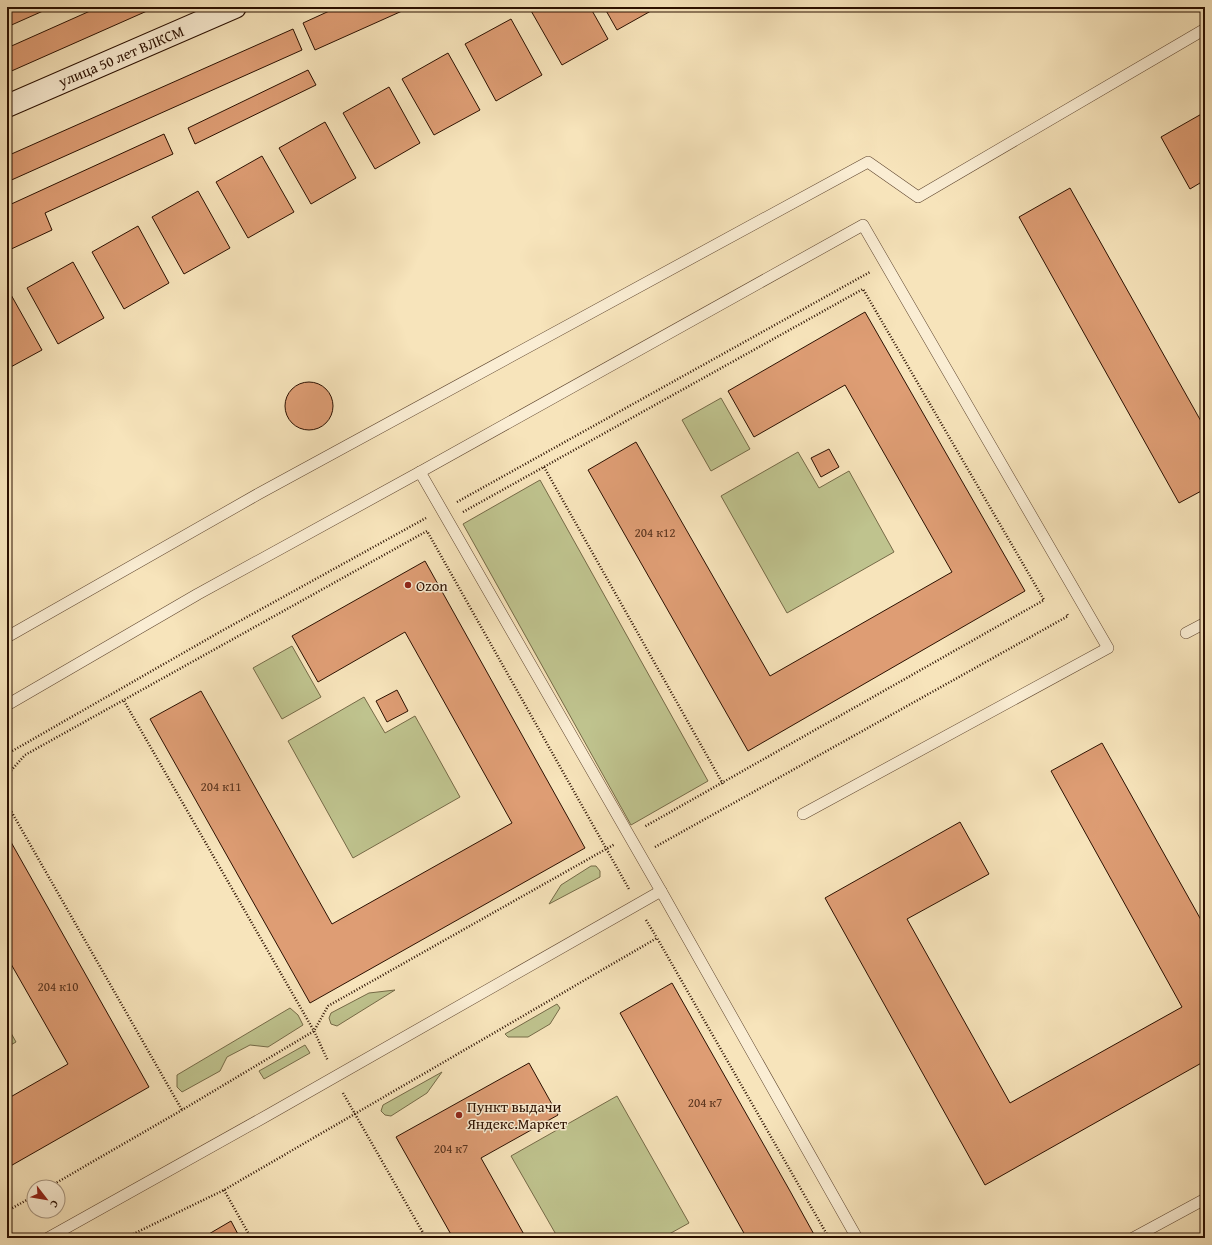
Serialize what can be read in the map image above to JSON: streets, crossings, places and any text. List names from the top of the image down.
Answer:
{
  "streets": {
    "street": ["улица 50 лет ВЛКСМ"]
  },
  "places": ["Ozon", "Пункт выдачи Яндекс.Маркет"],
  "house_numbers": [
    "204 к12",
    "204 к11",
    "204 к10",
    "204 к7",
    "204 к7"
  ],
  "north": "bottom right"
}
